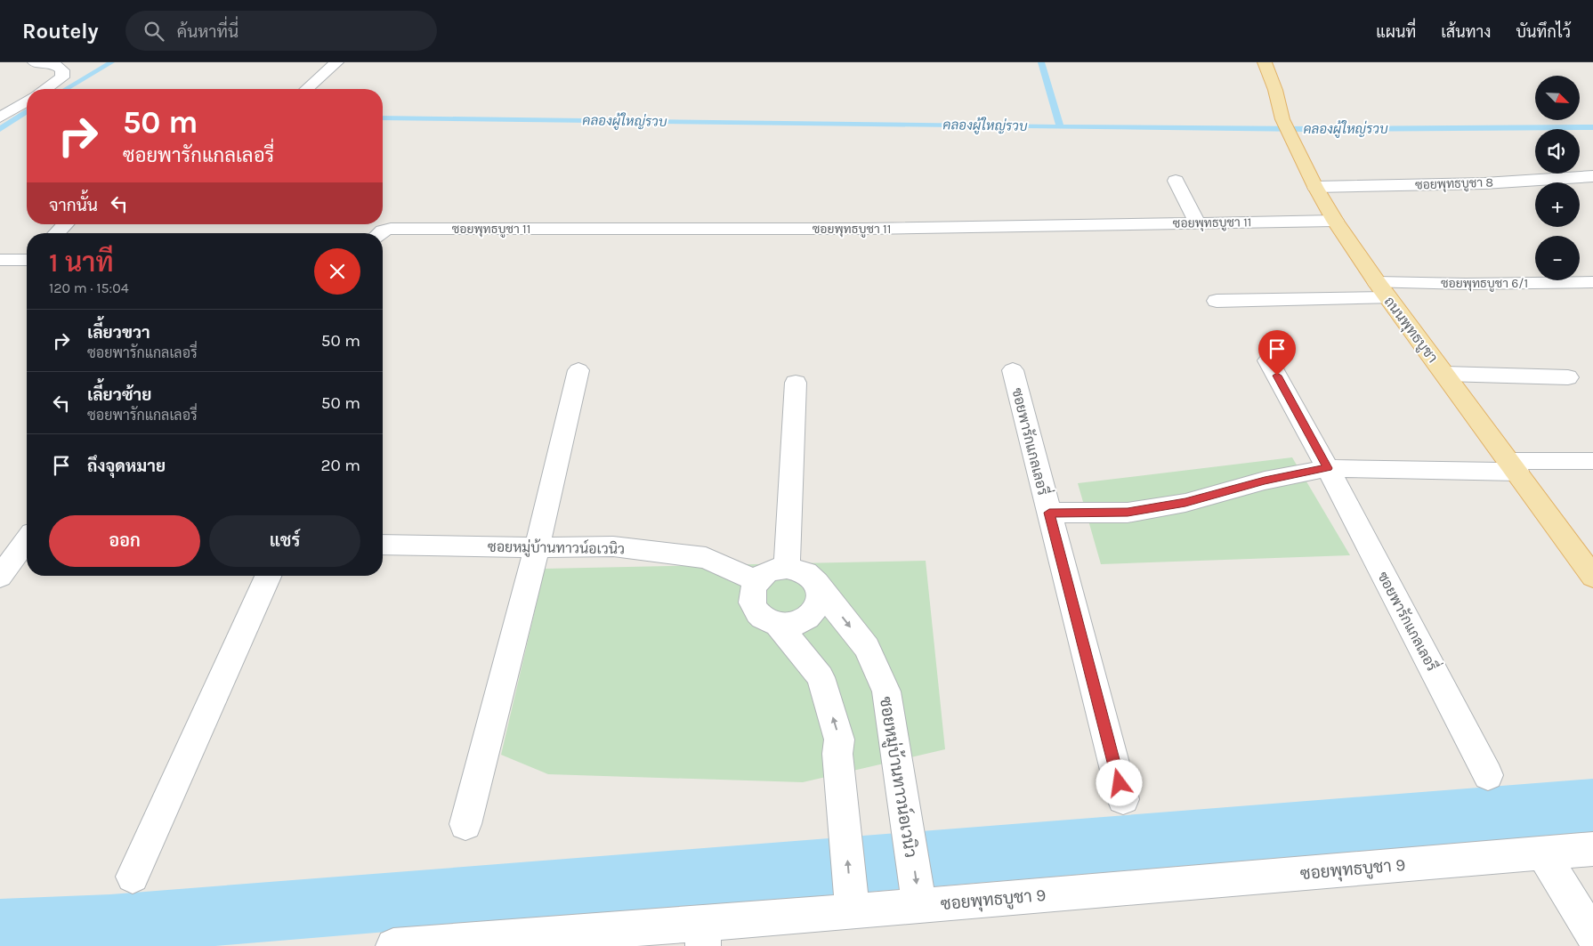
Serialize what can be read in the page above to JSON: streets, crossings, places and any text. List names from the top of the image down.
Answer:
{
  "streets": {
    "main road": ["ถนนพุทธบูชา"],
    "street": [
      "ซอยพุทธบูชา 8",
      "ซอยพุทธบูชา 11",
      "ซอยพุทธบูชา 6/1",
      "ซอยพารักแกลเลอรี่",
      "ซอยหมู่บ้านทาวน์อเวนิว",
      "ซอยพุทธบูชา 9"
    ]
  },
  "crossings": [
    ["ซอยพุทธบูชา 8", "ถนนพุทธบูชา"],
    ["ซอยพุทธบูชา 11", "ถนนพุทธบูชา"],
    ["ซอยพุทธบูชา 6/1", "ถนนพุทธบูชา"],
    ["ถนนพุทธบูชา", "ซอยพารักแกลเลอรี่"],
    ["ซอยหมู่บ้านทาวน์อเวนิว", "ซอยพุทธบูชา 9"]
  ],
  "water": ["คลองผู้ใหญ่รวบ"],
  "north": "bottom right",
  "page": {
    "header": "Routely",
    "search": "ค้นหาที่นี่",
    "nav": ["แผนที่", "เส้นทาง", "บันทึกไว้"],
    "map_buttons": ["+", "−"],
    "turn": ["50 m", "ซอยพารักแกลเลอรี่"],
    "then": "จากนั้น",
    "heading": ["1 นาที", "120 m · 15:04"],
    "list": [
      {
        "name": "เลี้ยวขวา",
        "note": "ซอยพารักแกลเลอรี่",
        "value": "50 m"
      },
      {
        "name": "เลี้ยวซ้าย",
        "note": "ซอยพารักแกลเลอรี่",
        "value": "50 m"
      },
      {
        "name": "ถึงจุดหมาย",
        "value": "20 m"
      }
    ],
    "buttons": ["ออก", "แชร์"]
  }
}
